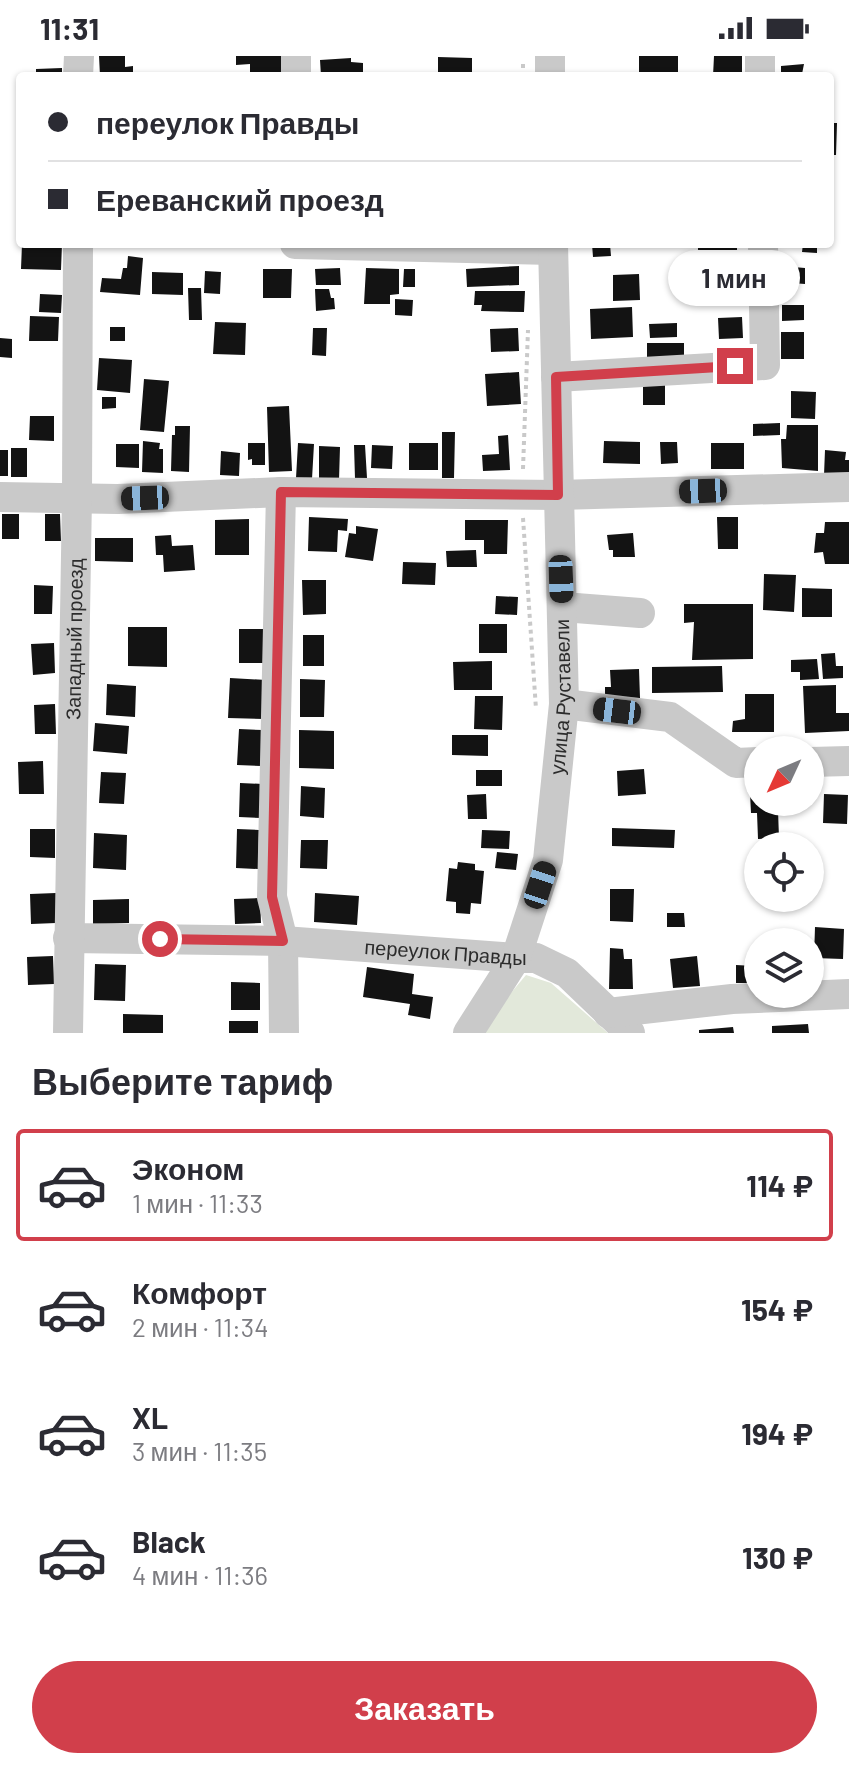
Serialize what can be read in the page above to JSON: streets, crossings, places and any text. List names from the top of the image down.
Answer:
{
  "streets": {
    "street": ["Западный проезд", "улица Руставели", "переулок Правды"]
  },
  "crossings": [
    ["Западный проезд", "переулок Правды"],
    ["улица Руставели", "переулок Правды"]
  ],
  "north": "bottom left",
  "page": {
    "status": "11:31",
    "banner": ["переулок Правды", "Ереванский проезд"],
    "bubble": "1 мин",
    "heading": "Выберите тариф",
    "list": [
      {
        "name": "Эконом",
        "note": "1 мин · 11:33",
        "value": "114 ₽"
      },
      {
        "name": "Комфорт",
        "note": "2 мин · 11:34",
        "value": "154 ₽"
      },
      {
        "name": "XL",
        "note": "3 мин · 11:35",
        "value": "194 ₽"
      },
      {
        "name": "Black",
        "note": "4 мин · 11:36",
        "value": "130 ₽"
      }
    ],
    "buttons": "Заказать"
  }
}
